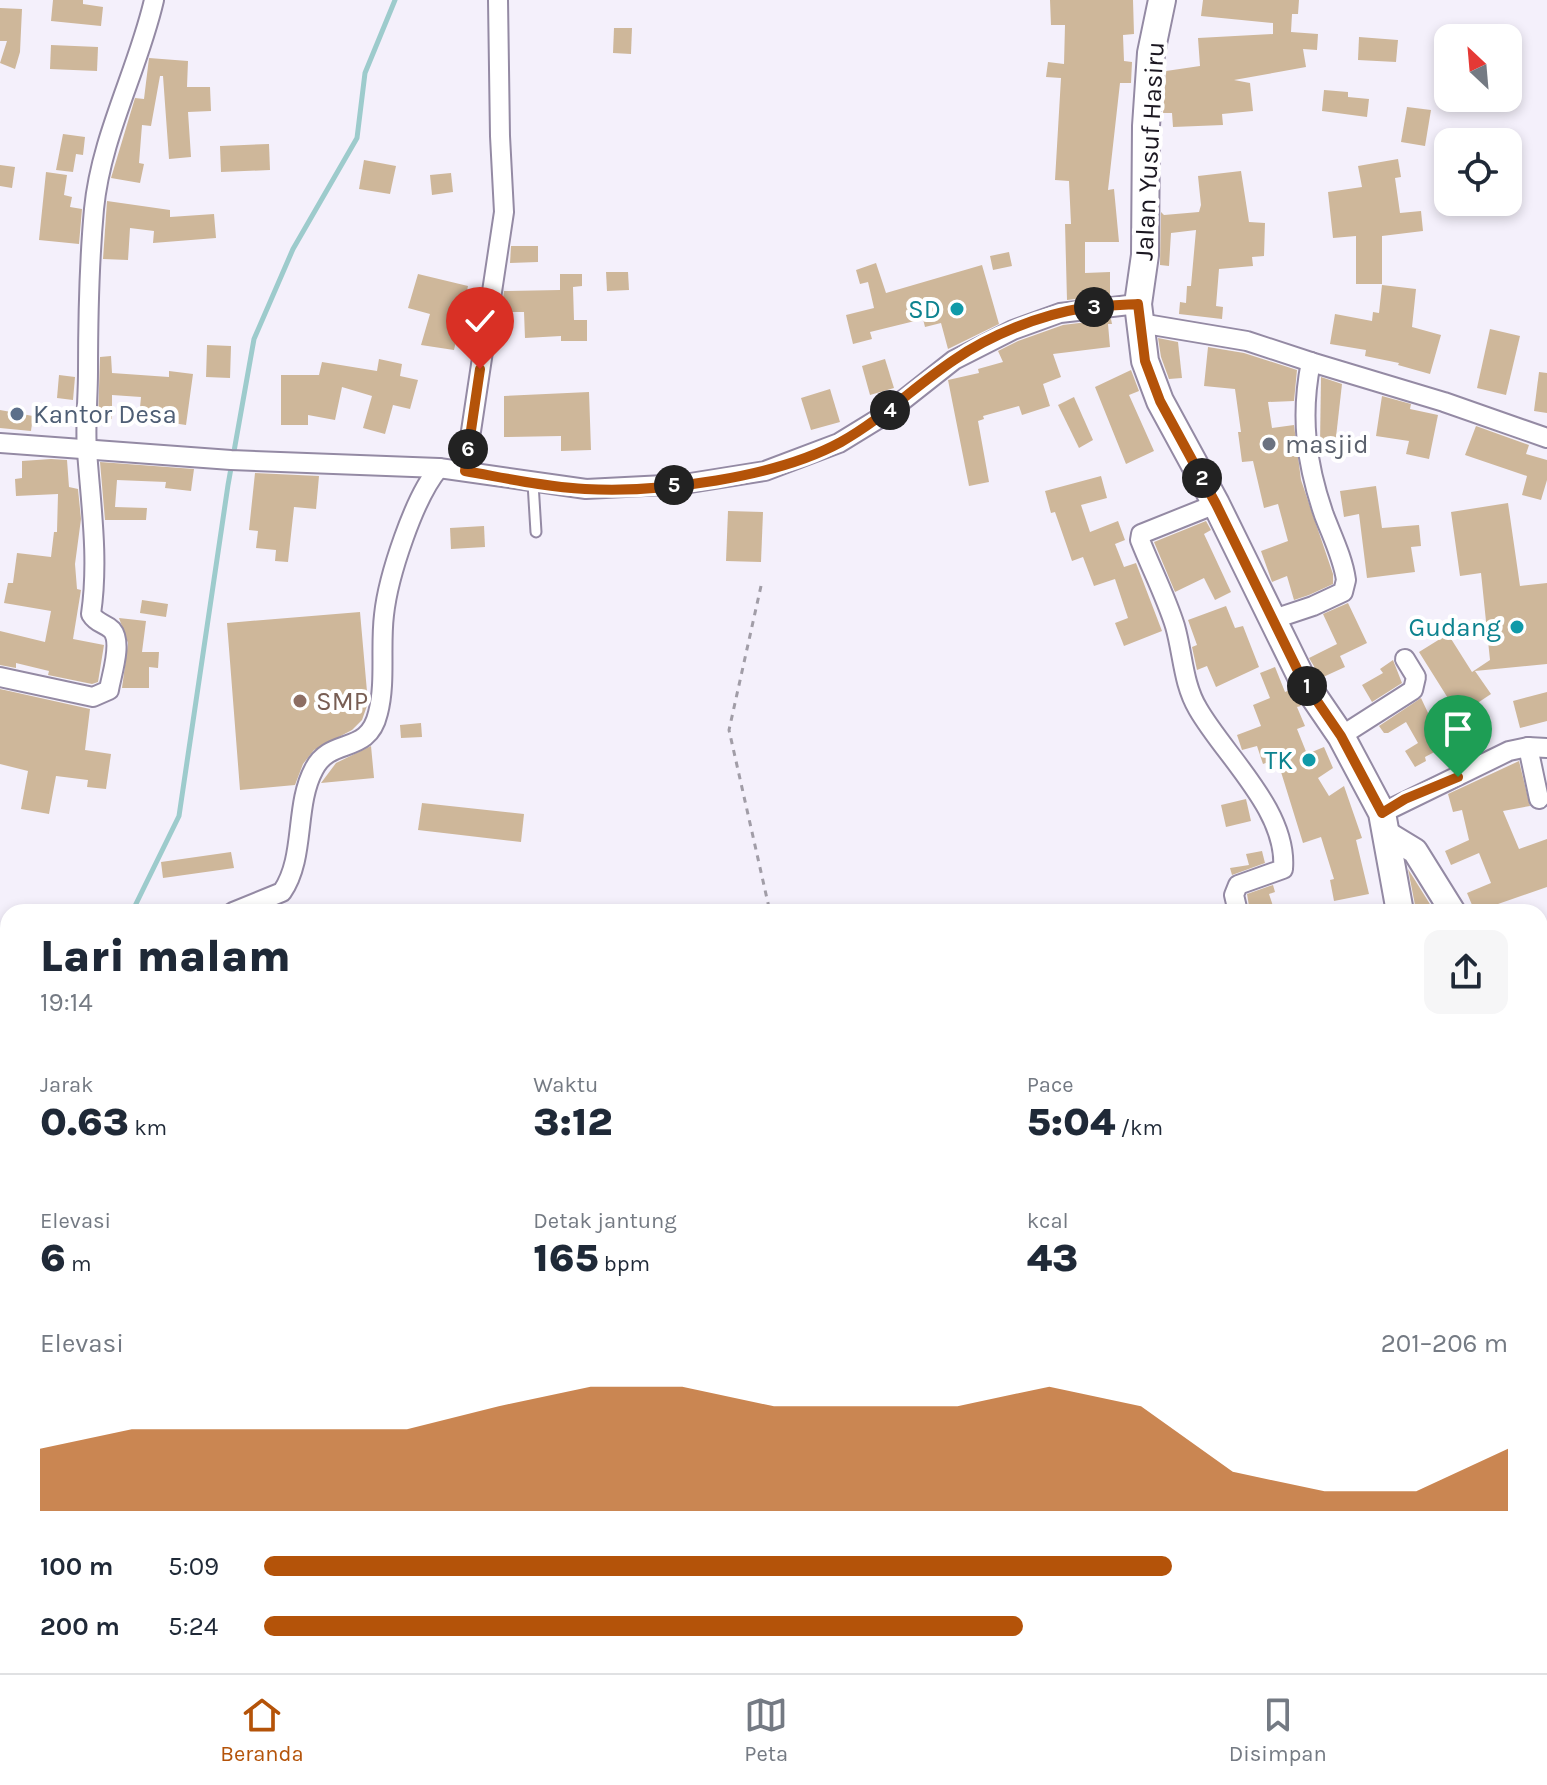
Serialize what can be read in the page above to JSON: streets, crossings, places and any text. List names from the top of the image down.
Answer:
{
  "streets": {
    "main road": ["Jalan Yusuf Hasiru"]
  },
  "places": [
    "SD",
    "Kantor Desa",
    "masjid",
    "Gudang",
    "SMP",
    "TK"
  ],
  "north": "top left",
  "page": {
    "pins": [
      "3",
      "4",
      "6",
      "2",
      "5",
      "1"
    ],
    "heading": ["Lari malam", "19:14"],
    "stats": [
      ["Jarak", "0.63 km"],
      ["Waktu", "3:12"],
      ["Pace", "5:04 /km"],
      ["Elevasi", "6 m"],
      ["Detak jantung", "165 bpm"],
      ["kcal", "43"]
    ],
    "chart": ["Elevasi", "201–206 m"],
    "list": [
      {
        "name": "100 m",
        "note": "5:09"
      },
      {
        "name": "200 m",
        "note": "5:24"
      }
    ],
    "tabs": ["Beranda", "Peta", "Disimpan"]
  }
}
